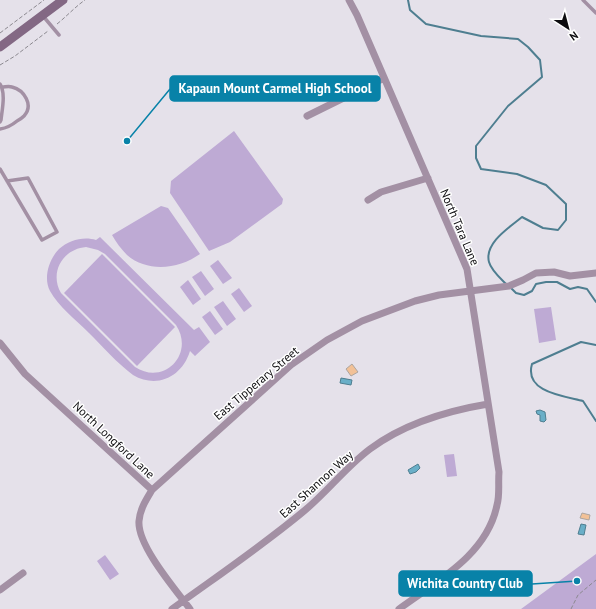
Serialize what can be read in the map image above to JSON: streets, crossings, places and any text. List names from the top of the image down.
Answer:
{
  "streets": {
    "street": [
      "North Tara Lane",
      "East Tipperary Street",
      "North Longford Lane",
      "East Shannon Way"
    ]
  },
  "crossings": [
    ["North Tara Lane", "East Tipperary Street"],
    ["North Tara Lane", "East Shannon Way"],
    ["East Tipperary Street", "North Longford Lane"],
    ["North Longford Lane", "East Shannon Way"]
  ],
  "places": ["Kapaun Mount Carmel High School", "Wichita Country Club"],
  "north": "bottom right"
}
